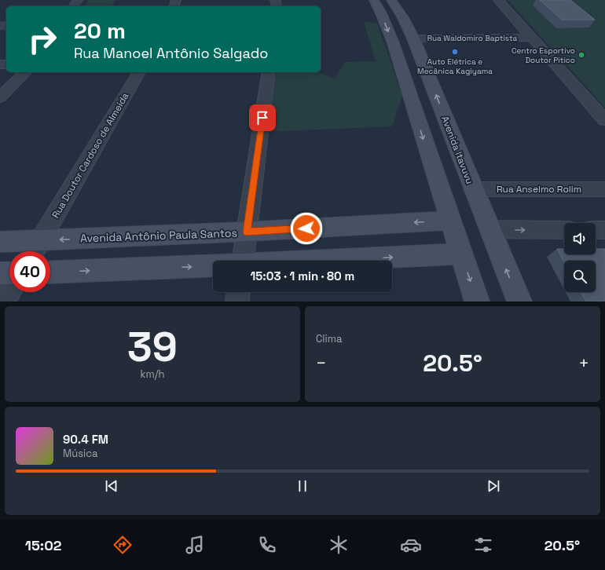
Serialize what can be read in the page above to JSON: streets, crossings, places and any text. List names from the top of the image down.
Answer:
{
  "streets": {
    "main road": ["Avenida Itavuvu", "Avenida Antônio Paula Santos"],
    "street": ["Rua Waldomiro Baptista", "Rua Doutor Cardoso de Almeida", "Rua Anselmo Rolim"]
  },
  "crossings": [
    ["Rua Waldomiro Baptista", "Avenida Itavuvu"],
    ["Avenida Itavuvu", "Rua Anselmo Rolim"],
    ["Rua Doutor Cardoso de Almeida", "Avenida Antônio Paula Santos"]
  ],
  "places": ["Auto Elétrica e Mecânica Kagiyama", "Centro Esportivo Doutor Pitico"],
  "page": {
    "turn": ["20 m", "Rua Manoel Antônio Salgado"],
    "limit": "40",
    "trip": "15:03 · 1 min · 80 m",
    "tile": [
      ["39", "km/h"],
      "Clima"
    ],
    "heat": ["−", "20.5°", "+"],
    "song": ["90.4 FM", "Música"],
    "tabs": ["15:02", "20.5°"]
  }
}
